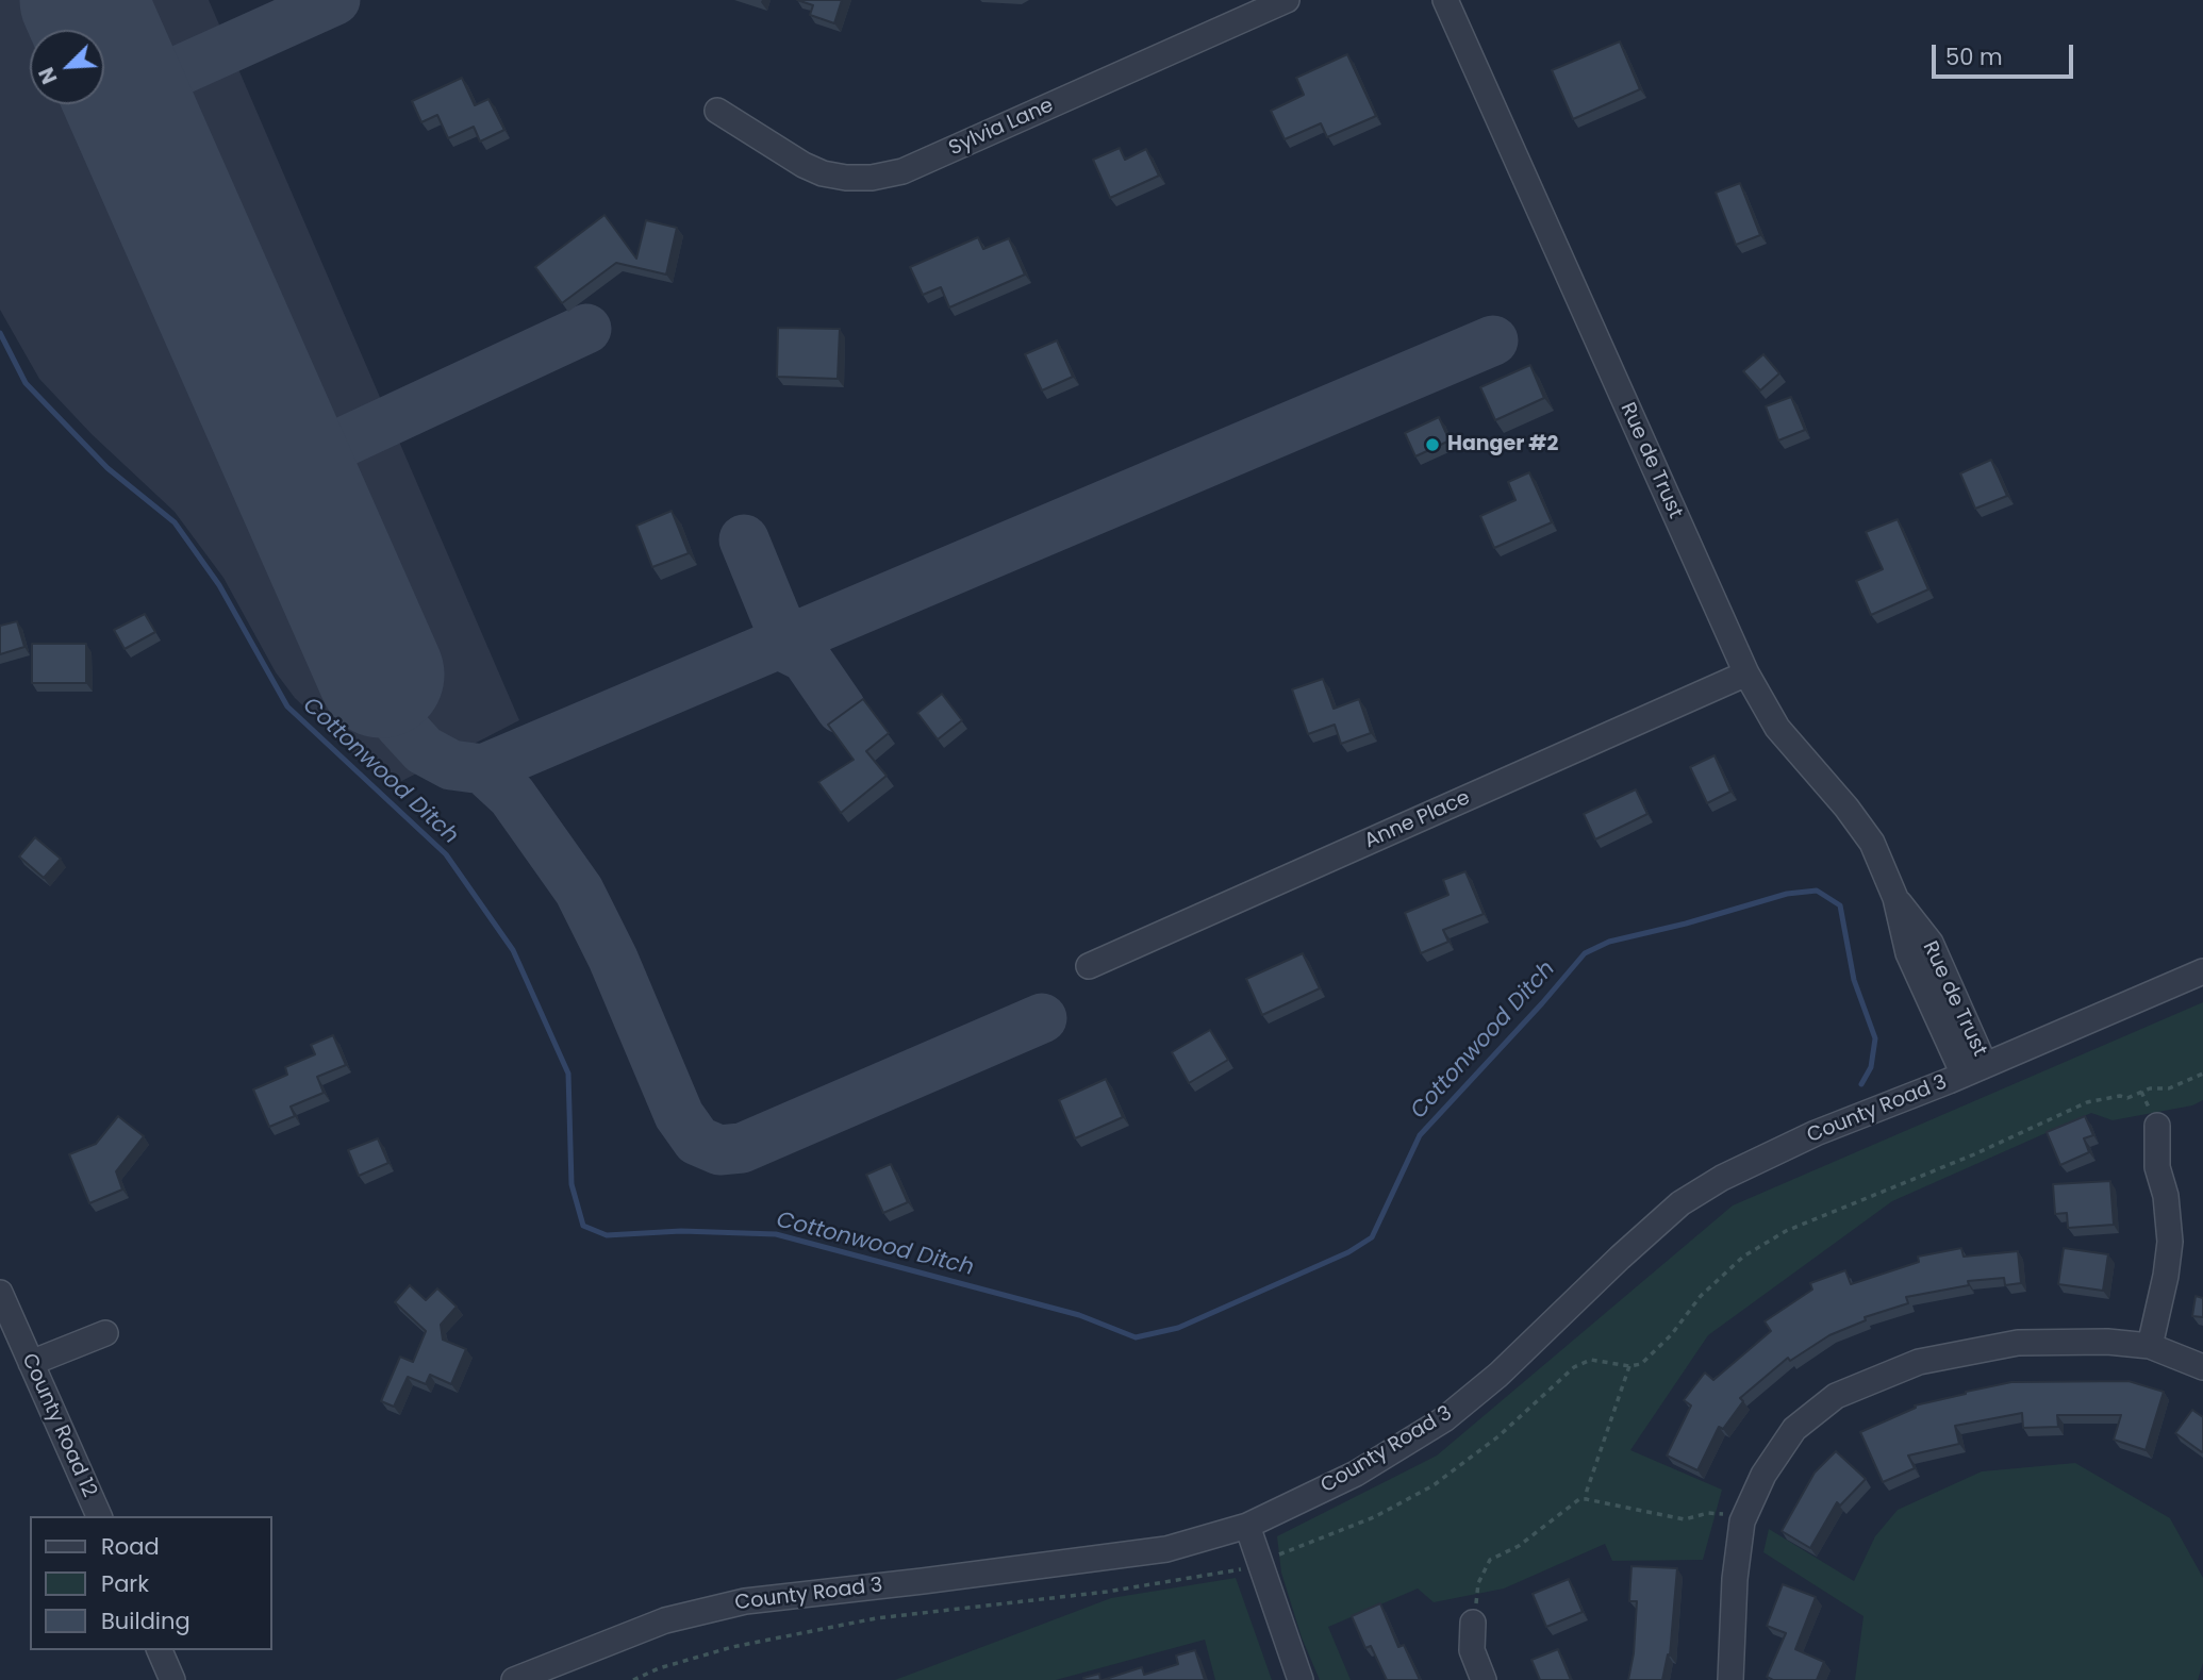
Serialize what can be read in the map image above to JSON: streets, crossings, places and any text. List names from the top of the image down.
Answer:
{
  "streets": {
    "street": [
      "Sylvia Lane",
      "Rue de Trust",
      "Anne Place",
      "County Road 3",
      "County Road 12"
    ]
  },
  "crossings": [
    ["Rue de Trust", "Anne Place"],
    ["Rue de Trust", "County Road 3"]
  ],
  "water": ["Cottonwood Ditch"],
  "places": ["Hanger #2"],
  "legend": ["Road", "Park", "Building"],
  "scale_bar": "50 m",
  "north": "bottom left"
}
